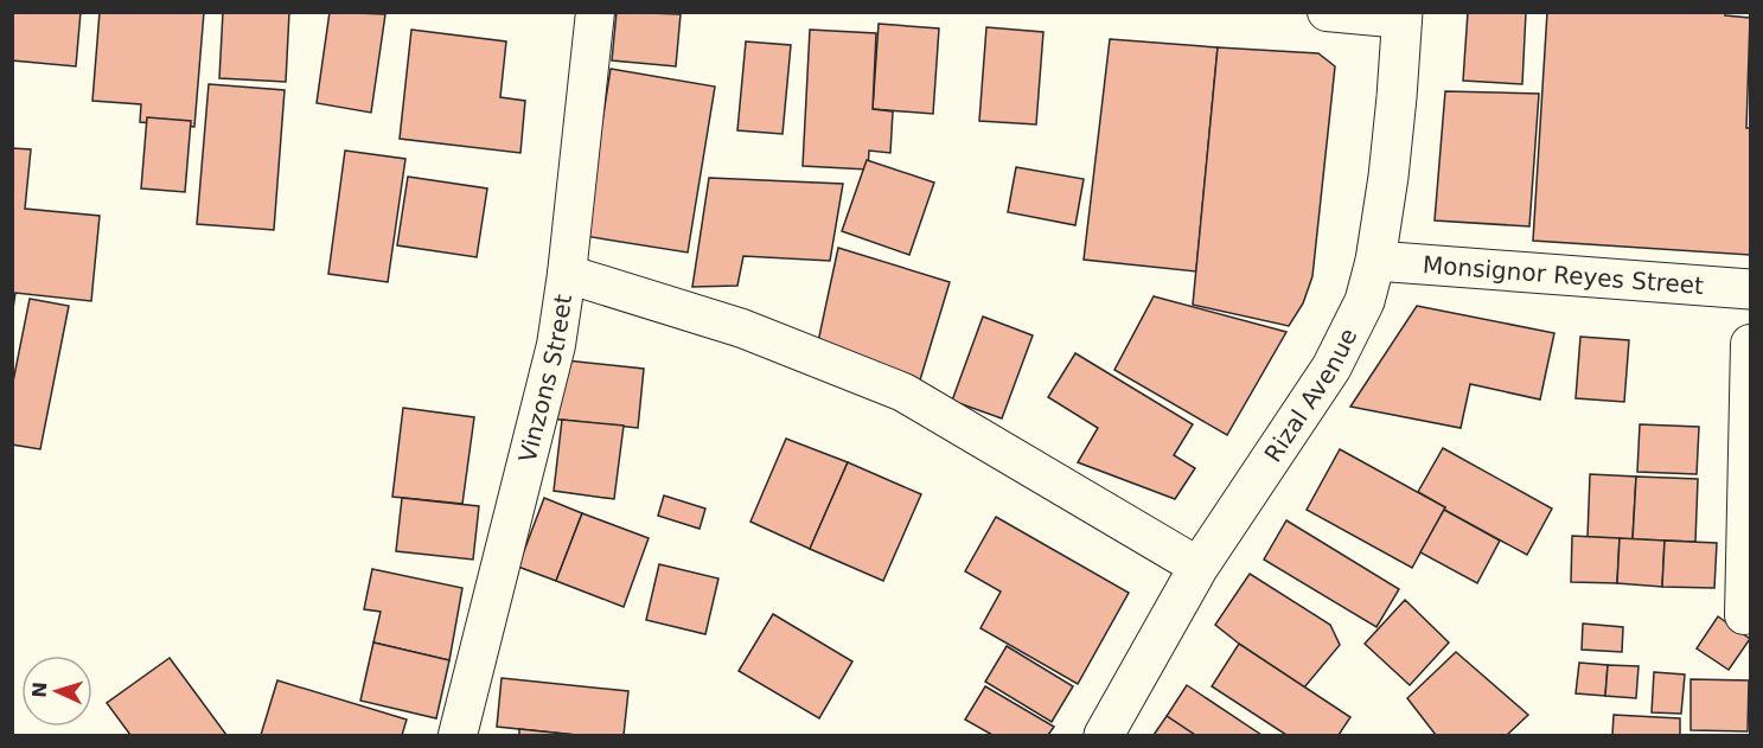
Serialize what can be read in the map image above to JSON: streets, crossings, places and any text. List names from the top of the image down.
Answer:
{
  "streets": {
    "main road": ["Monsignor Reyes Street", "Rizal Avenue"],
    "street": ["Vinzons Street"]
  },
  "crossings": [
    ["Monsignor Reyes Street", "Rizal Avenue"]
  ],
  "north": "left"
}
